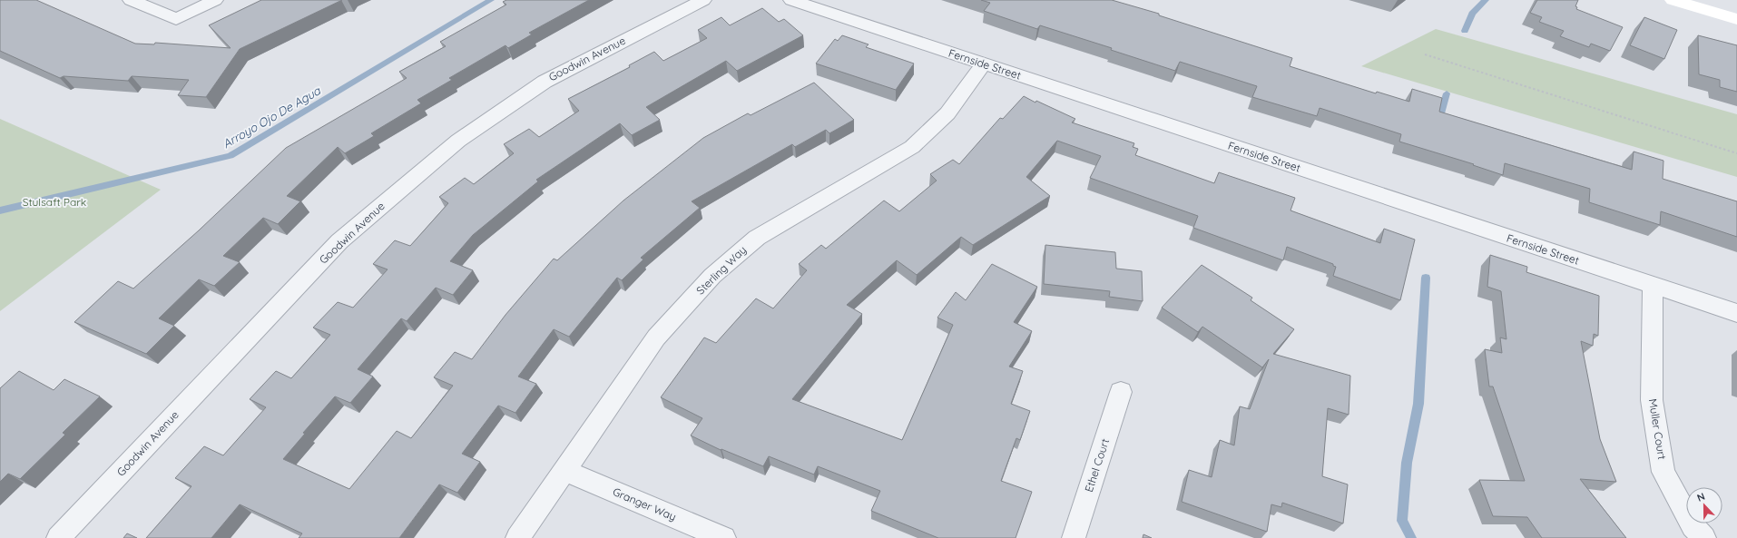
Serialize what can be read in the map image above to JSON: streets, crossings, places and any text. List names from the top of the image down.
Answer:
{
  "streets": {
    "street": [
      "Goodwin Avenue",
      "Fernside Street",
      "Sterling Way",
      "Muller Court",
      "Ethel Court",
      "Granger Way"
    ]
  },
  "crossings": [
    ["Fernside Street", "Sterling Way"],
    ["Fernside Street", "Muller Court"],
    ["Sterling Way", "Granger Way"]
  ],
  "water": ["Arroyo Ojo De Agua"],
  "parks": ["Stulsaft Park"],
  "north": "top"
}
